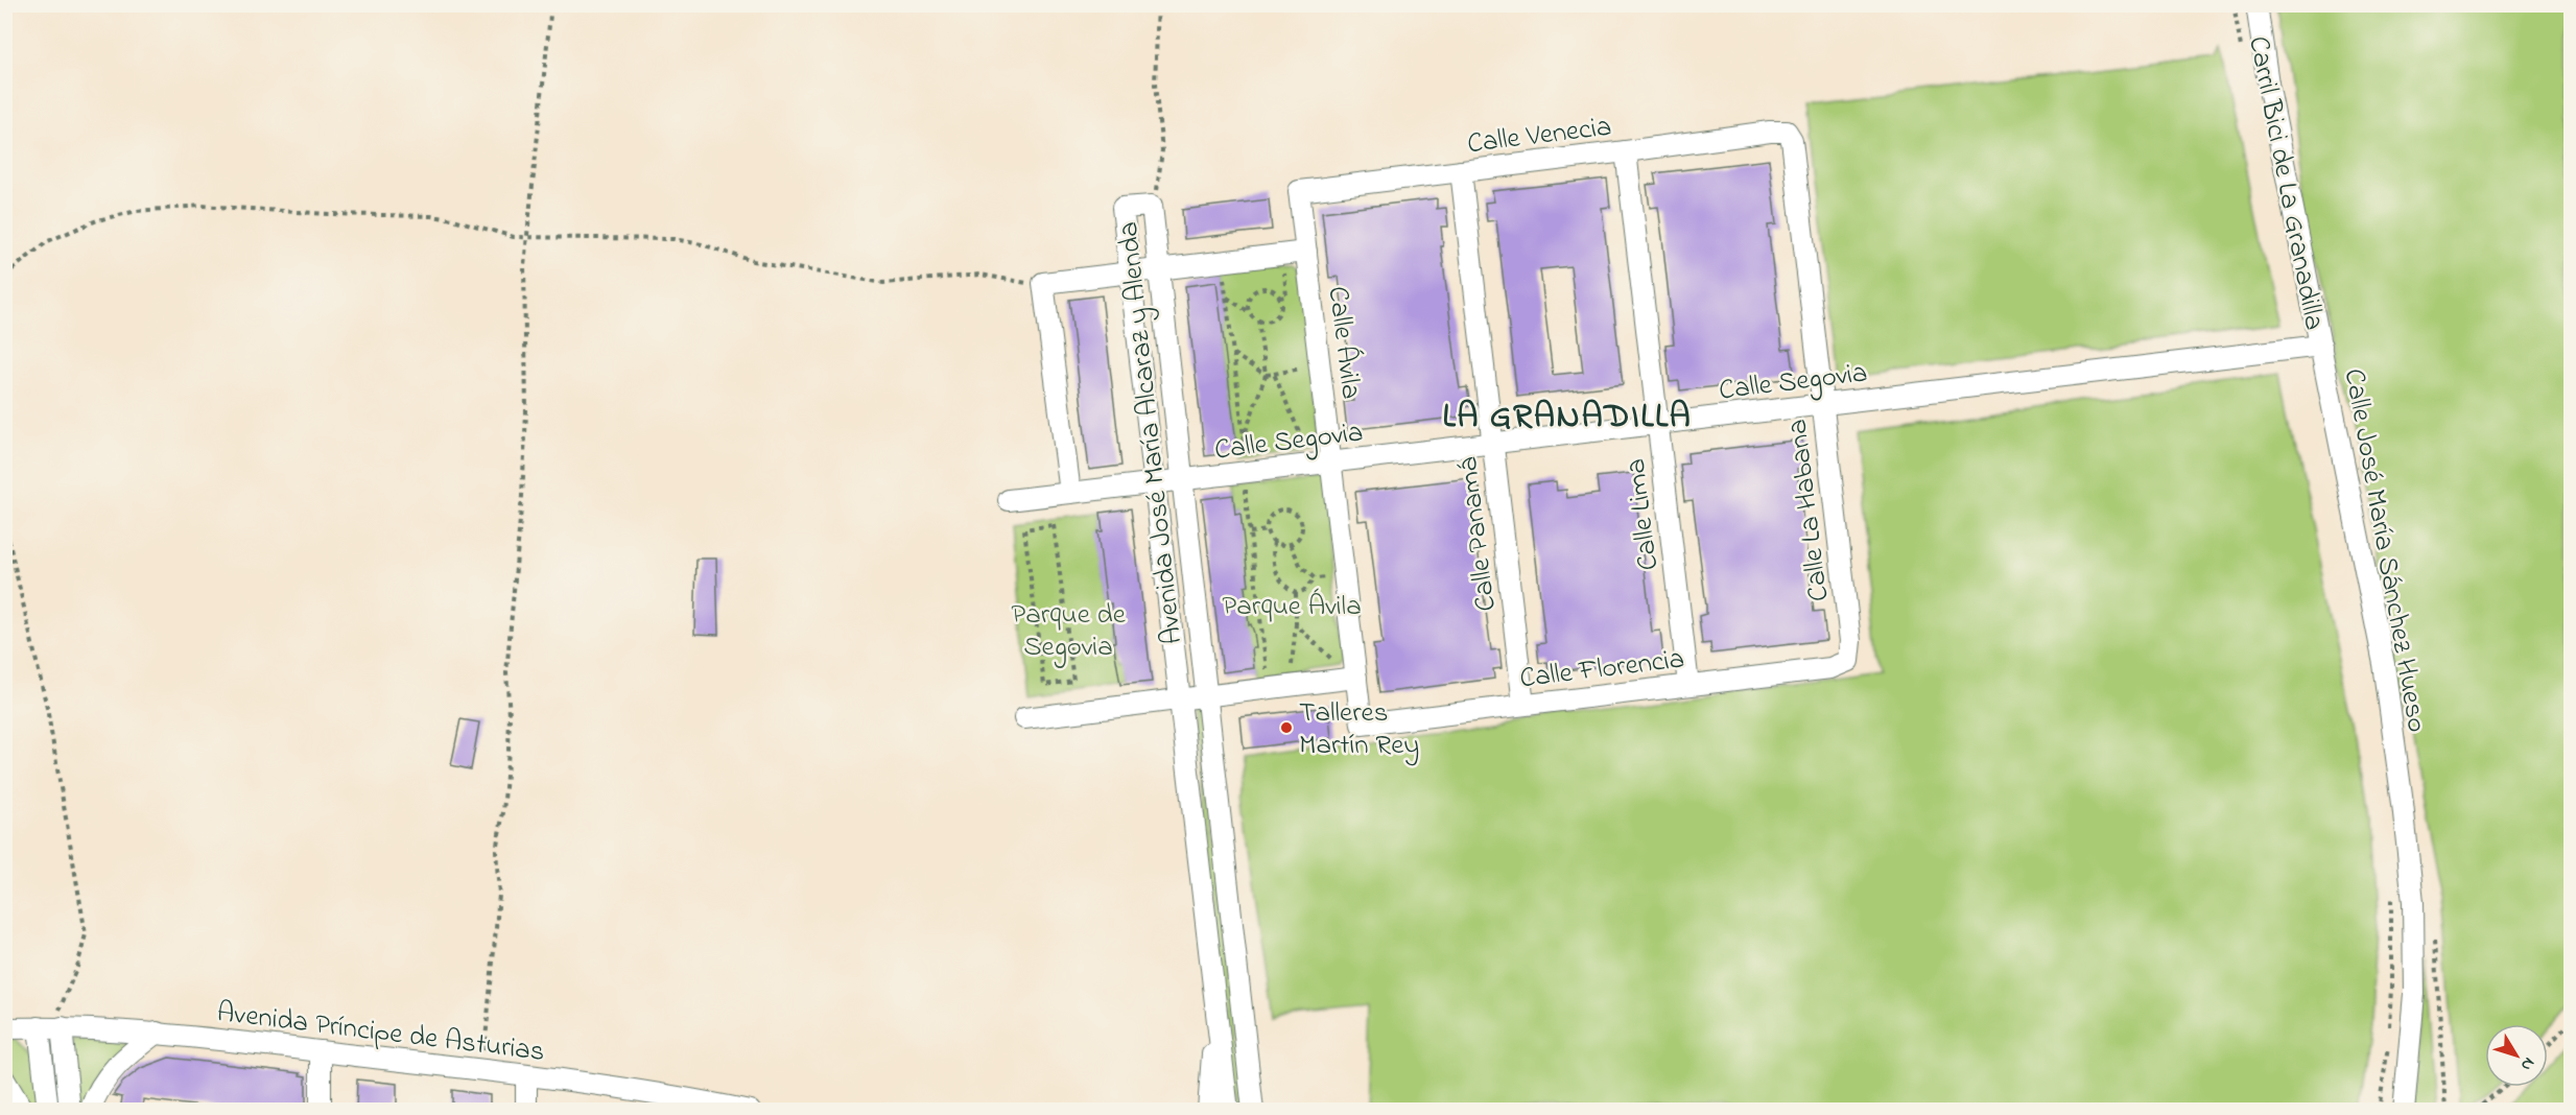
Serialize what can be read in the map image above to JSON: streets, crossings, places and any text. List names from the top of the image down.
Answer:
{
  "streets": {
    "street": [
      "Calle Venecia",
      "Calle Ávila",
      "Calle Segovia",
      "Avenida José María Alcaraz y Alenda",
      "Calle La Habana",
      "Calle Lima",
      "Calle Panamá",
      "Calle José María Sánchez Hueso",
      "Calle Florencia",
      "Avenida Príncipe de Asturias"
    ],
    "path": ["Carril Bici de La Granadilla"]
  },
  "crossings": [
    ["Calle Venecia", "Calle Ávila"],
    ["Calle Venecia", "Calle La Habana"],
    ["Calle Venecia", "Calle Lima"],
    ["Calle Venecia", "Calle Panamá"],
    ["Calle Ávila", "Calle Segovia"],
    ["Calle Ávila", "Calle Florencia"],
    ["Calle Segovia", "Avenida José María Alcaraz y Alenda"],
    ["Calle Segovia", "Calle La Habana"],
    ["Calle Segovia", "Calle Lima"],
    ["Calle Segovia", "Calle Panamá"],
    ["Calle Segovia", "Calle José María Sánchez Hueso"],
    ["Calle La Habana", "Calle Florencia"],
    ["Calle Lima", "Calle Florencia"],
    ["Calle Panamá", "Calle Florencia"]
  ],
  "districts": ["LA GRANADILLA"],
  "parks": ["Parque Ávila", "Parque de Segovia"],
  "places": ["Talleres Martín Rey"],
  "north": "bottom right"
}
